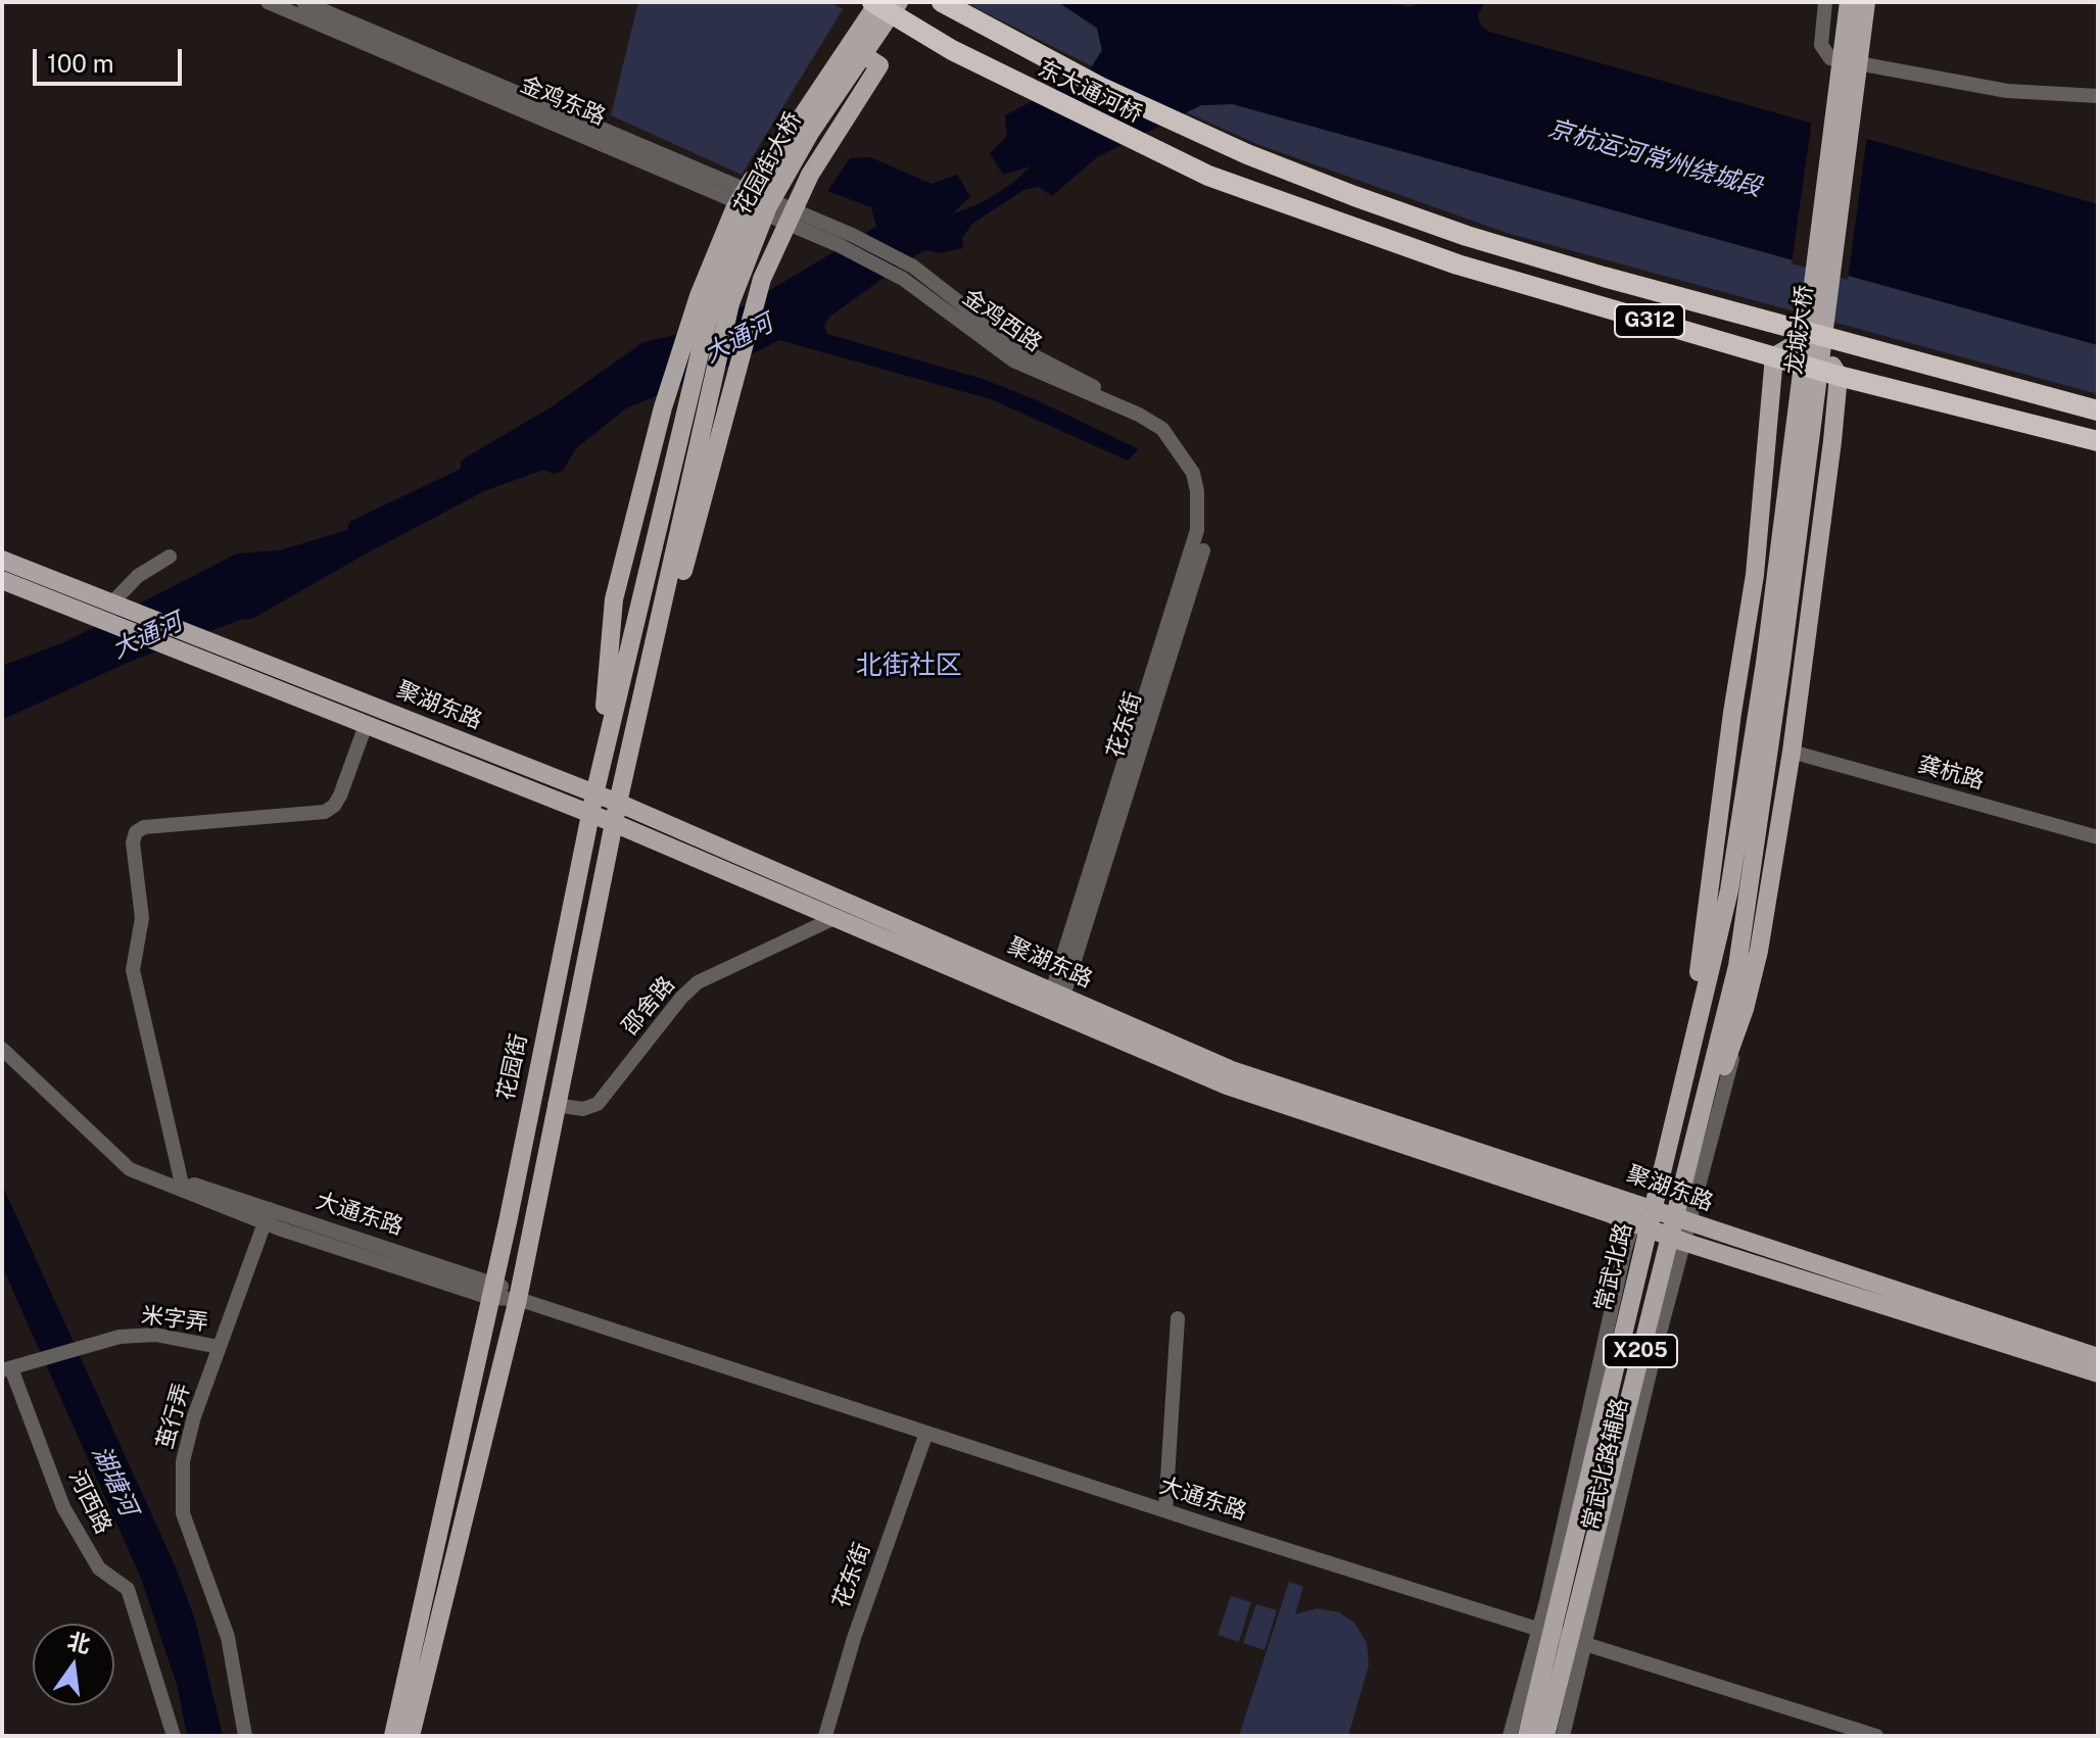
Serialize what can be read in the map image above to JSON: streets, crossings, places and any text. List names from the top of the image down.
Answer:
{
  "streets": {
    "highway": ["东大通河桥", "G312"],
    "main road": [
      "花园街大桥",
      "龙城大桥",
      "聚湖东路",
      "花园街",
      "常武北路",
      "X205"
    ],
    "street": [
      "金鸡东路",
      "金鸡西路",
      "花东街",
      "龚杭路",
      "邵舍路",
      "大通东路",
      "米字弄",
      "茧行弄",
      "河西路"
    ]
  },
  "crossings": [
    ["东大通河桥", "花园街大桥"],
    ["东大通河桥", "G312"],
    ["金鸡东路", "金鸡西路"],
    ["花园街大桥", "聚湖东路"],
    ["花园街大桥", "花园街"],
    ["金鸡西路", "花东街"],
    ["龙城大桥", "常武北路"],
    ["聚湖东路", "花东街"],
    ["聚湖东路", "邵舍路"],
    ["聚湖东路", "花园街"],
    ["聚湖东路", "常武北路"],
    ["花东街", "大通东路"],
    ["花园街", "大通东路"],
    ["大通东路", "常武北路"],
    ["大通东路", "茧行弄"],
    ["米字弄", "茧行弄"],
    ["米字弄", "河西路"]
  ],
  "districts": ["北街社区"],
  "water": ["京杭运河常州绕城段", "大通河", "湖塘河"],
  "scale_bar": "100 m",
  "north": "top"
}
